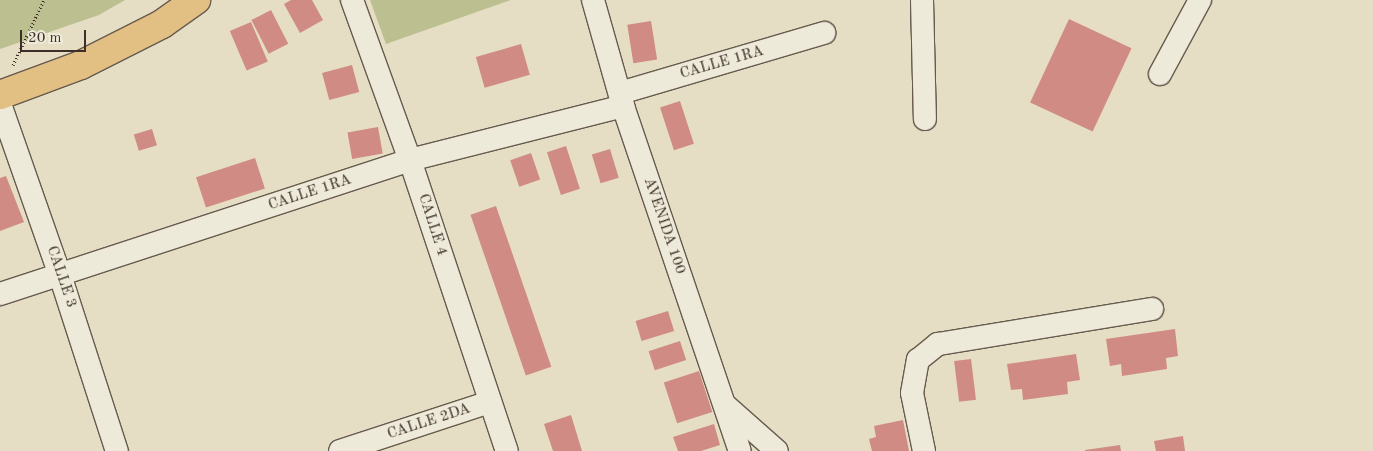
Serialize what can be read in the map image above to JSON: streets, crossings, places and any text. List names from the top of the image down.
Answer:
{
  "streets": {
    "street": [
      "CALLE 1RA",
      "CALLE 4",
      "AVENIDA 100",
      "CALLE 3",
      "CALLE 2DA"
    ]
  },
  "crossings": [
    ["CALLE 1RA", "CALLE 4"],
    ["CALLE 1RA", "AVENIDA 100"],
    ["CALLE 1RA", "CALLE 3"],
    ["CALLE 4", "CALLE 2DA"]
  ],
  "scale_bar": "20 m"
}
